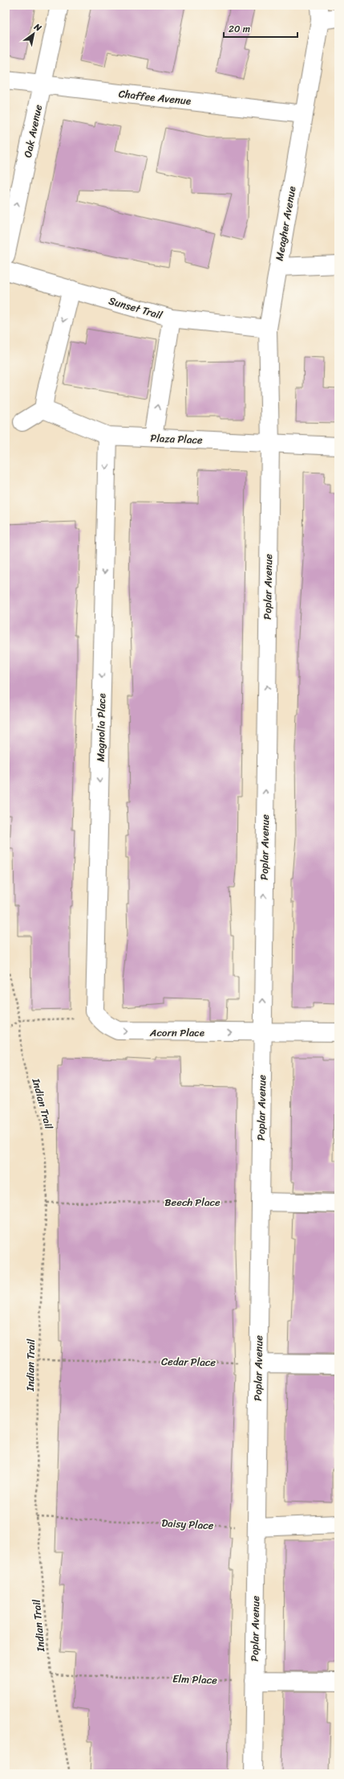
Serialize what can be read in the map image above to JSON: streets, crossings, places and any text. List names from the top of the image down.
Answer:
{
  "streets": {
    "street": [
      "Chaffee Avenue",
      "Oak Avenue",
      "Meagher Avenue",
      "Sunset Trail",
      "Plaza Place",
      "Poplar Avenue",
      "Magnolia Place",
      "Acorn Place"
    ],
    "path": [
      "Indian Trail",
      "Beech Place",
      "Cedar Place",
      "Daisy Place",
      "Elm Place"
    ]
  },
  "crossings": [
    ["Chaffee Avenue", "Oak Avenue"],
    ["Chaffee Avenue", "Meagher Avenue"],
    ["Meagher Avenue", "Sunset Trail"],
    ["Meagher Avenue", "Plaza Place"],
    ["Meagher Avenue", "Poplar Avenue"],
    ["Plaza Place", "Poplar Avenue"],
    ["Plaza Place", "Magnolia Place"],
    ["Poplar Avenue", "Acorn Place"],
    ["Poplar Avenue", "Beech Place"],
    ["Poplar Avenue", "Cedar Place"],
    ["Poplar Avenue", "Daisy Place"],
    ["Poplar Avenue", "Elm Place"],
    ["Magnolia Place", "Acorn Place"],
    ["Indian Trail", "Beech Place"],
    ["Indian Trail", "Cedar Place"],
    ["Indian Trail", "Daisy Place"],
    ["Indian Trail", "Elm Place"]
  ],
  "one_way": [
    "Oak Avenue",
    "Poplar Avenue",
    "Magnolia Place",
    "Acorn Place"
  ],
  "scale_bar": "20 m",
  "north": "top right"
}
